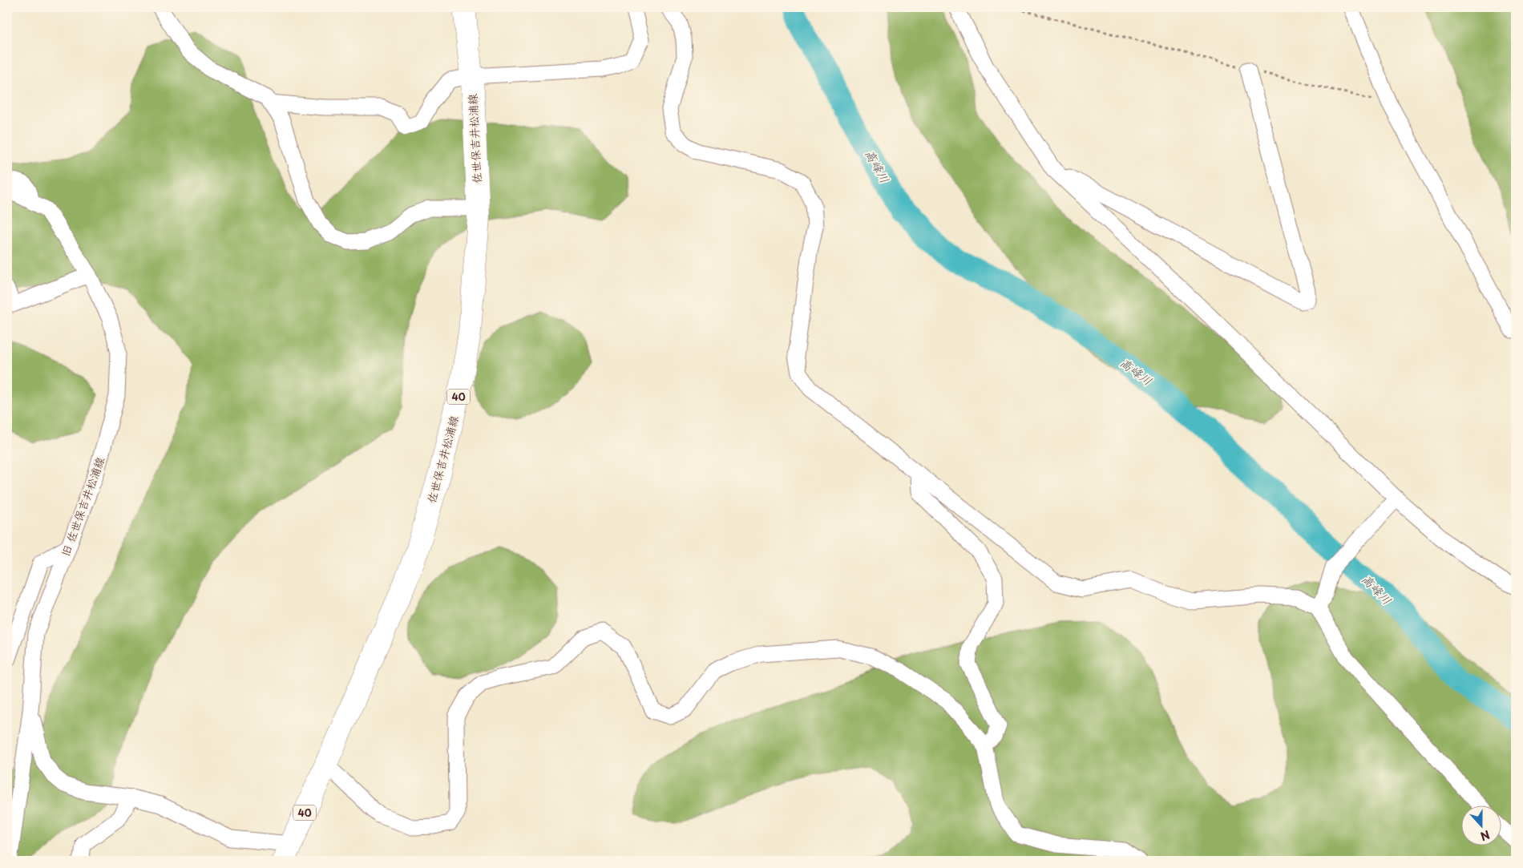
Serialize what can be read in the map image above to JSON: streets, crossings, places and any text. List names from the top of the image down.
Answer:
{
  "streets": {
    "main road": ["佐世保吉井松浦線", "40"],
    "street": ["旧 佐世保吉井松浦線"]
  },
  "water": ["高峰川"],
  "north": "bottom"
}
